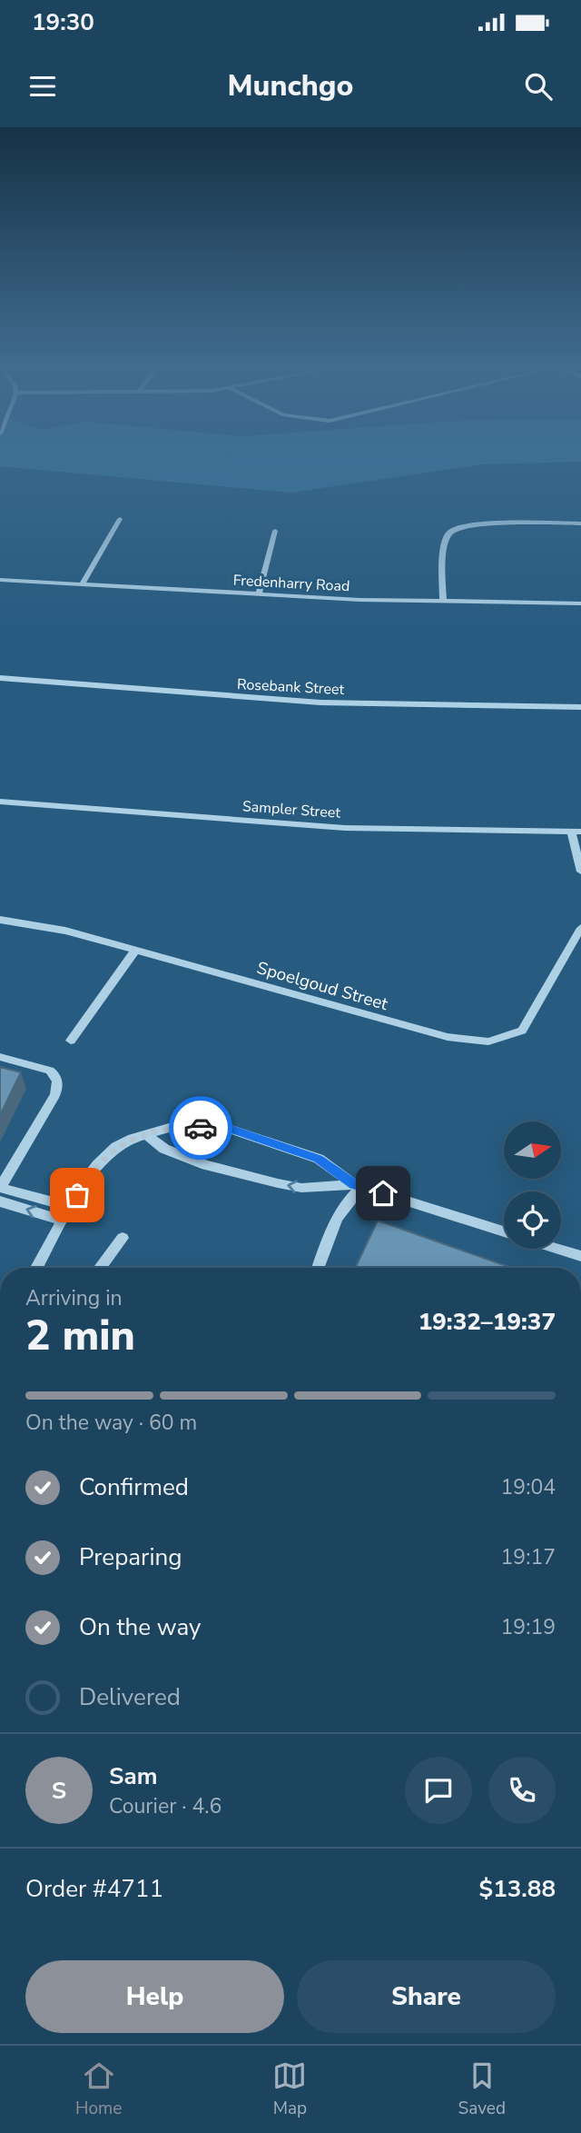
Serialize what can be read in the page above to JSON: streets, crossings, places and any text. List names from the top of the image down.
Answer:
{
  "streets": {
    "street": [
      "Fredenharry Road",
      "Rosebank Street",
      "Sampler Street",
      "Spoelgoud Street"
    ]
  },
  "north": "right",
  "page": {
    "status": "19:30",
    "header": "Munchgo",
    "heading": ["2 min", "Arriving in", "19:32–19:37"],
    "panel": [
      "Sam",
      "Courier · 4.6",
      "Order #4711",
      "$13.88"
    ],
    "bar": "On the way · 60 m",
    "list": [
      ["Confirmed", "19:04"],
      ["Preparing", "19:17"],
      ["On the way", "19:19"],
      "Delivered"
    ],
    "round": "S",
    "buttons": ["Help", "Share"],
    "tabs": ["Home", "Map", "Saved"]
  }
}
